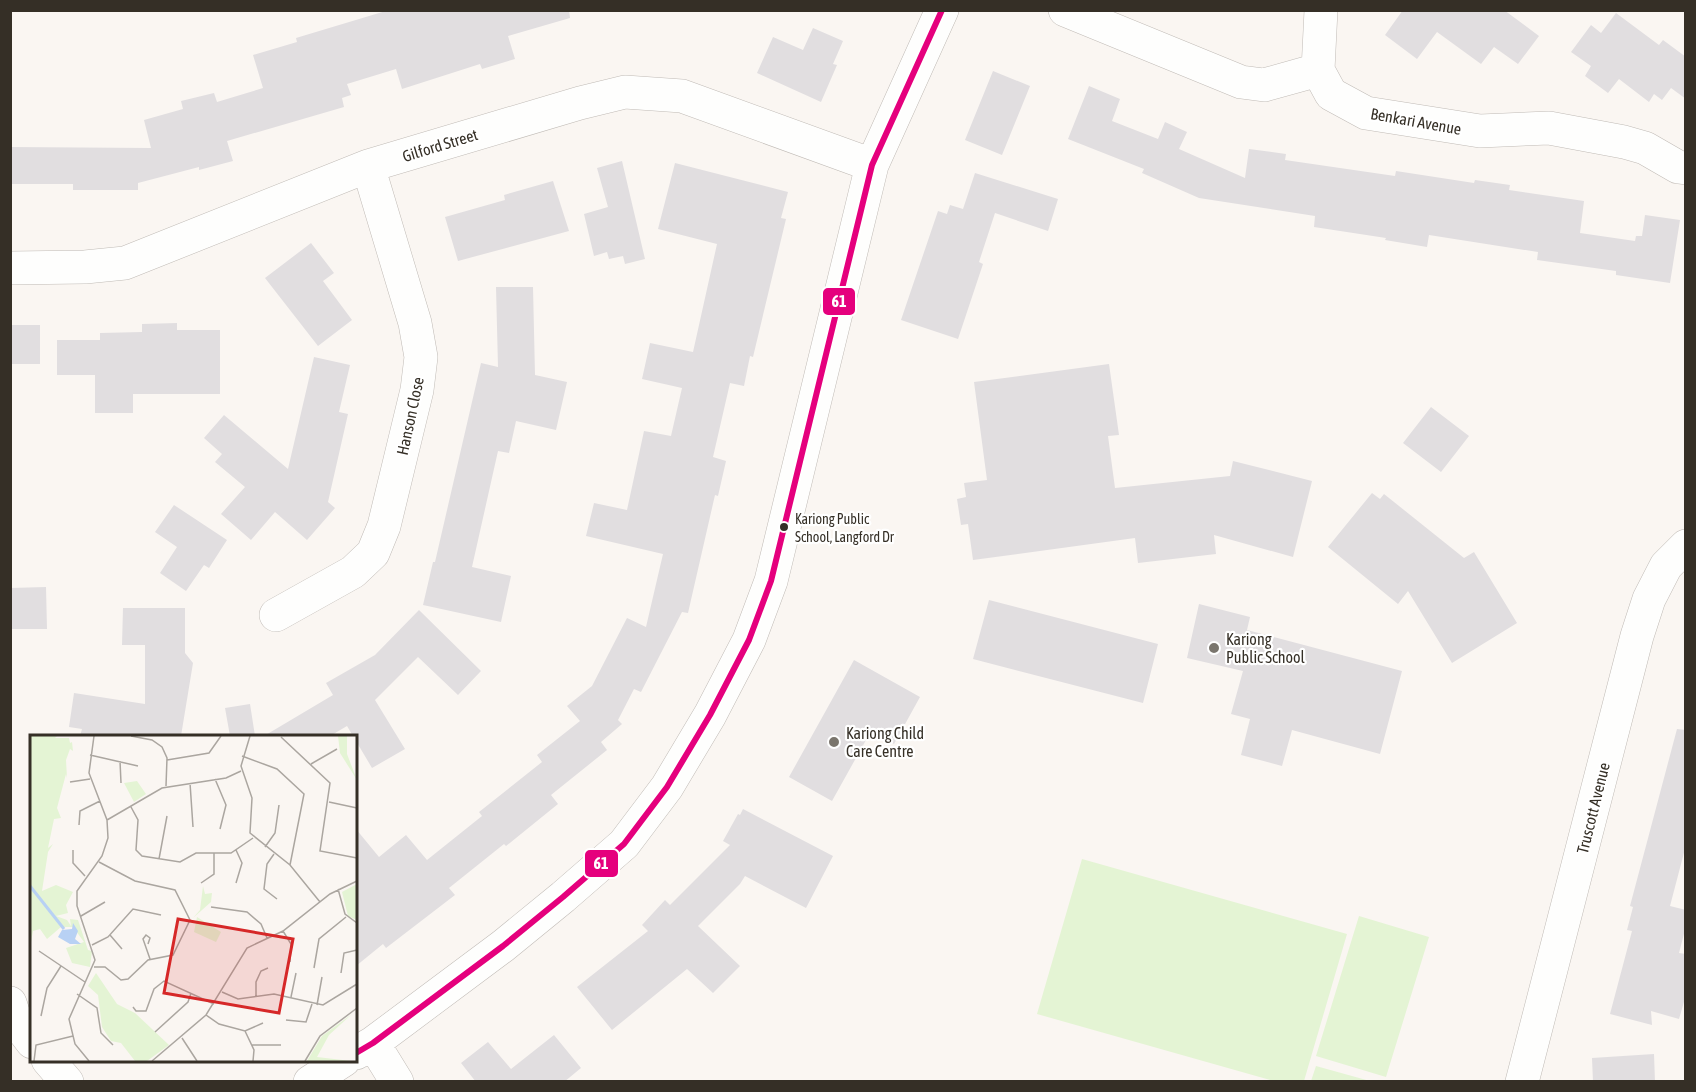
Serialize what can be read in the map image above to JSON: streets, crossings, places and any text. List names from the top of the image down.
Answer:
{
  "streets": {
    "street": [
      "Benkari Avenue",
      "Gilford Street",
      "Hanson Close",
      "Truscott Avenue"
    ]
  },
  "crossings": [
    ["Gilford Street", "Hanson Close"]
  ],
  "places": ["Kariong Public School, Langford Dr", "Kariong Public School", "Kariong Child Care Centre"],
  "lines": ["transit line 61"]
}
